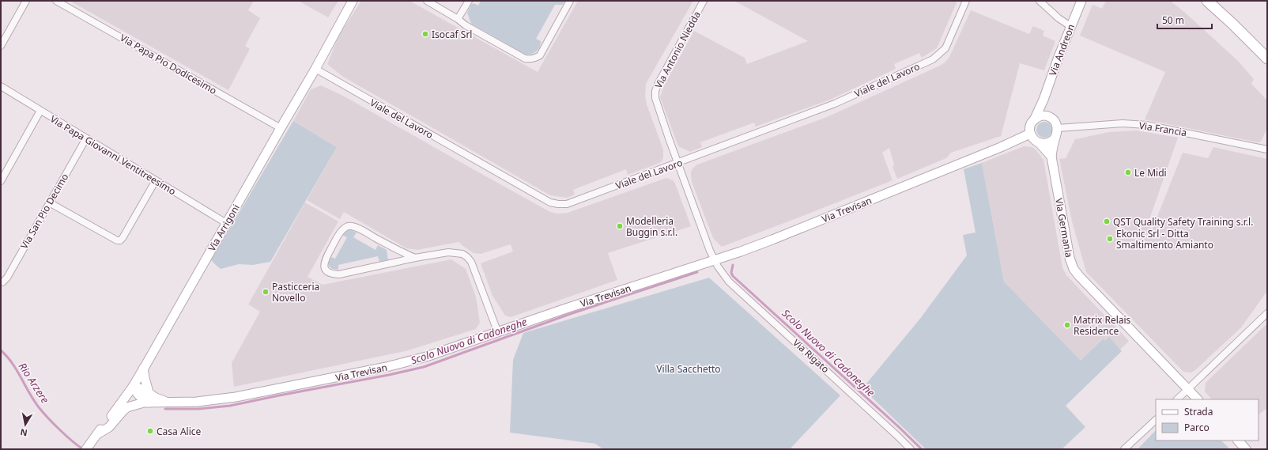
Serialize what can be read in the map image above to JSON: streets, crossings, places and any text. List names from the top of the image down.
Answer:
{
  "streets": {
    "main road": [
      "Via Andreon",
      "Via Trevisan",
      "Via Arrigoni",
      "Via Germania"
    ],
    "street": [
      "Via Antonio Niedda",
      "Via Papa Pio Dodicesimo",
      "Viale del Lavoro",
      "Via Francia",
      "Via Papa Giovanni Ventitreesimo",
      "Via San Pio Decimo",
      "Via Rigato"
    ]
  },
  "crossings": [
    ["Via Antonio Niedda", "Viale del Lavoro"],
    ["Via Antonio Niedda", "Via Trevisan"],
    ["Via Antonio Niedda", "Via Rigato"],
    ["Via Andreon", "Via Francia"],
    ["Via Andreon", "Via Trevisan"],
    ["Via Papa Pio Dodicesimo", "Via Arrigoni"],
    ["Viale del Lavoro", "Via Arrigoni"],
    ["Via Francia", "Via Trevisan"],
    ["Via Papa Giovanni Ventitreesimo", "Via San Pio Decimo"],
    ["Via Papa Giovanni Ventitreesimo", "Via Arrigoni"],
    ["Via Trevisan", "Via Arrigoni"],
    ["Via Trevisan", "Via Rigato"]
  ],
  "water": ["Scolo Nuovo di Cadoneghe", "Rio Arzere"],
  "parks": ["Villa Sacchetto"],
  "places": [
    "Isocaf Srl",
    "Le Midi",
    "QST Quality Safety Training s.r.l.",
    "Modelleria Buggin s.r.l.",
    "Ekonic Srl - Ditta Smaltimento Amianto",
    "Pasticceria Novello",
    "Matrix Relais Residence",
    "Casa Alice"
  ],
  "legend": ["Strada", "Parco"],
  "scale_bar": "50 m",
  "north": "bottom"
}
